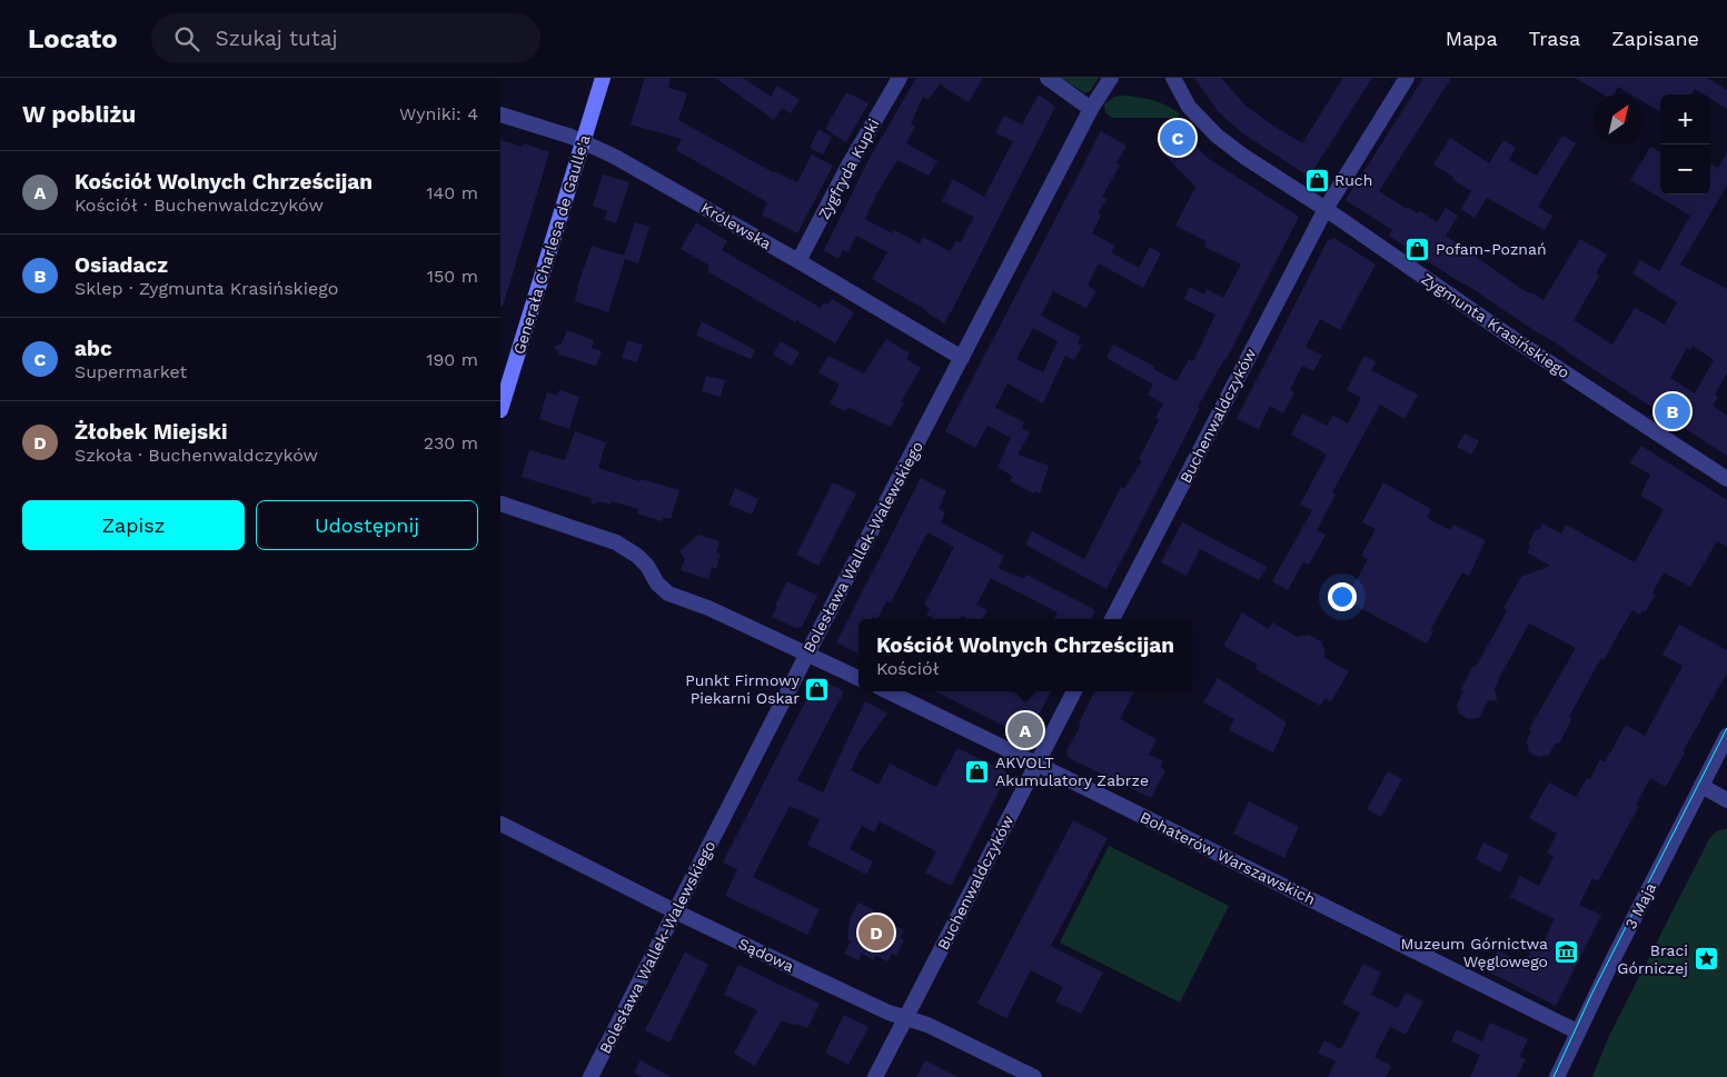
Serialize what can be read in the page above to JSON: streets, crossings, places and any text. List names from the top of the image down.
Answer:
{
  "streets": {
    "main road": ["Generała Charlesa de Gaulle'a"],
    "street": [
      "Zygfryda Kupki",
      "Królewska",
      "Zygmunta Krasińskiego",
      "Buchenwaldczyków",
      "Bolesława Wallek-Walewskiego",
      "Bohaterów Warszawskich",
      "3 Maja",
      "Sądowa"
    ]
  },
  "crossings": [
    ["Zygfryda Kupki", "Królewska"],
    ["Królewska", "Generała Charlesa de Gaulle'a"],
    ["Królewska", "Bolesława Wallek-Walewskiego"],
    ["Zygmunta Krasińskiego", "Buchenwaldczyków"],
    ["Buchenwaldczyków", "Bohaterów Warszawskich"],
    ["Buchenwaldczyków", "Sądowa"],
    ["Bolesława Wallek-Walewskiego", "Sądowa"],
    ["Bohaterów Warszawskich", "3 Maja"]
  ],
  "places": {
    "shop": [
      "Ruch",
      "Pofam-Poznań",
      "Punkt Firmowy Piekarni Oskar",
      "AKVOLT Akumulatory Zabrze"
    ],
    "museum": ["Muzeum Górnictwa Węglowego"],
    "place": ["Braci Górniczej"]
  },
  "north": "top right",
  "page": {
    "header": "Locato",
    "search": "Szukaj tutaj",
    "nav": ["Mapa", "Trasa", "Zapisane"],
    "heading": ["W pobliżu", "Wyniki: 4"],
    "map_buttons": ["+", "−"],
    "pins": [
      "C",
      "B",
      "A",
      "D"
    ],
    "list": [
      {
        "mark": "A",
        "name": "Kościół Wolnych Chrześcijan",
        "note": "Kościół · Buchenwaldczyków",
        "value": "140 m"
      },
      {
        "mark": "B",
        "name": "Osiadacz",
        "note": "Sklep · Zygmunta Krasińskiego",
        "value": "150 m"
      },
      {
        "mark": "C",
        "name": "abc",
        "note": "Supermarket",
        "value": "190 m"
      },
      {
        "mark": "D",
        "name": "Żłobek Miejski",
        "note": "Szkoła · Buchenwaldczyków",
        "value": "230 m"
      }
    ],
    "buttons": ["Zapisz", "Udostępnij"],
    "popup": ["Kościół Wolnych Chrześcijan", "Kościół"]
  }
}
